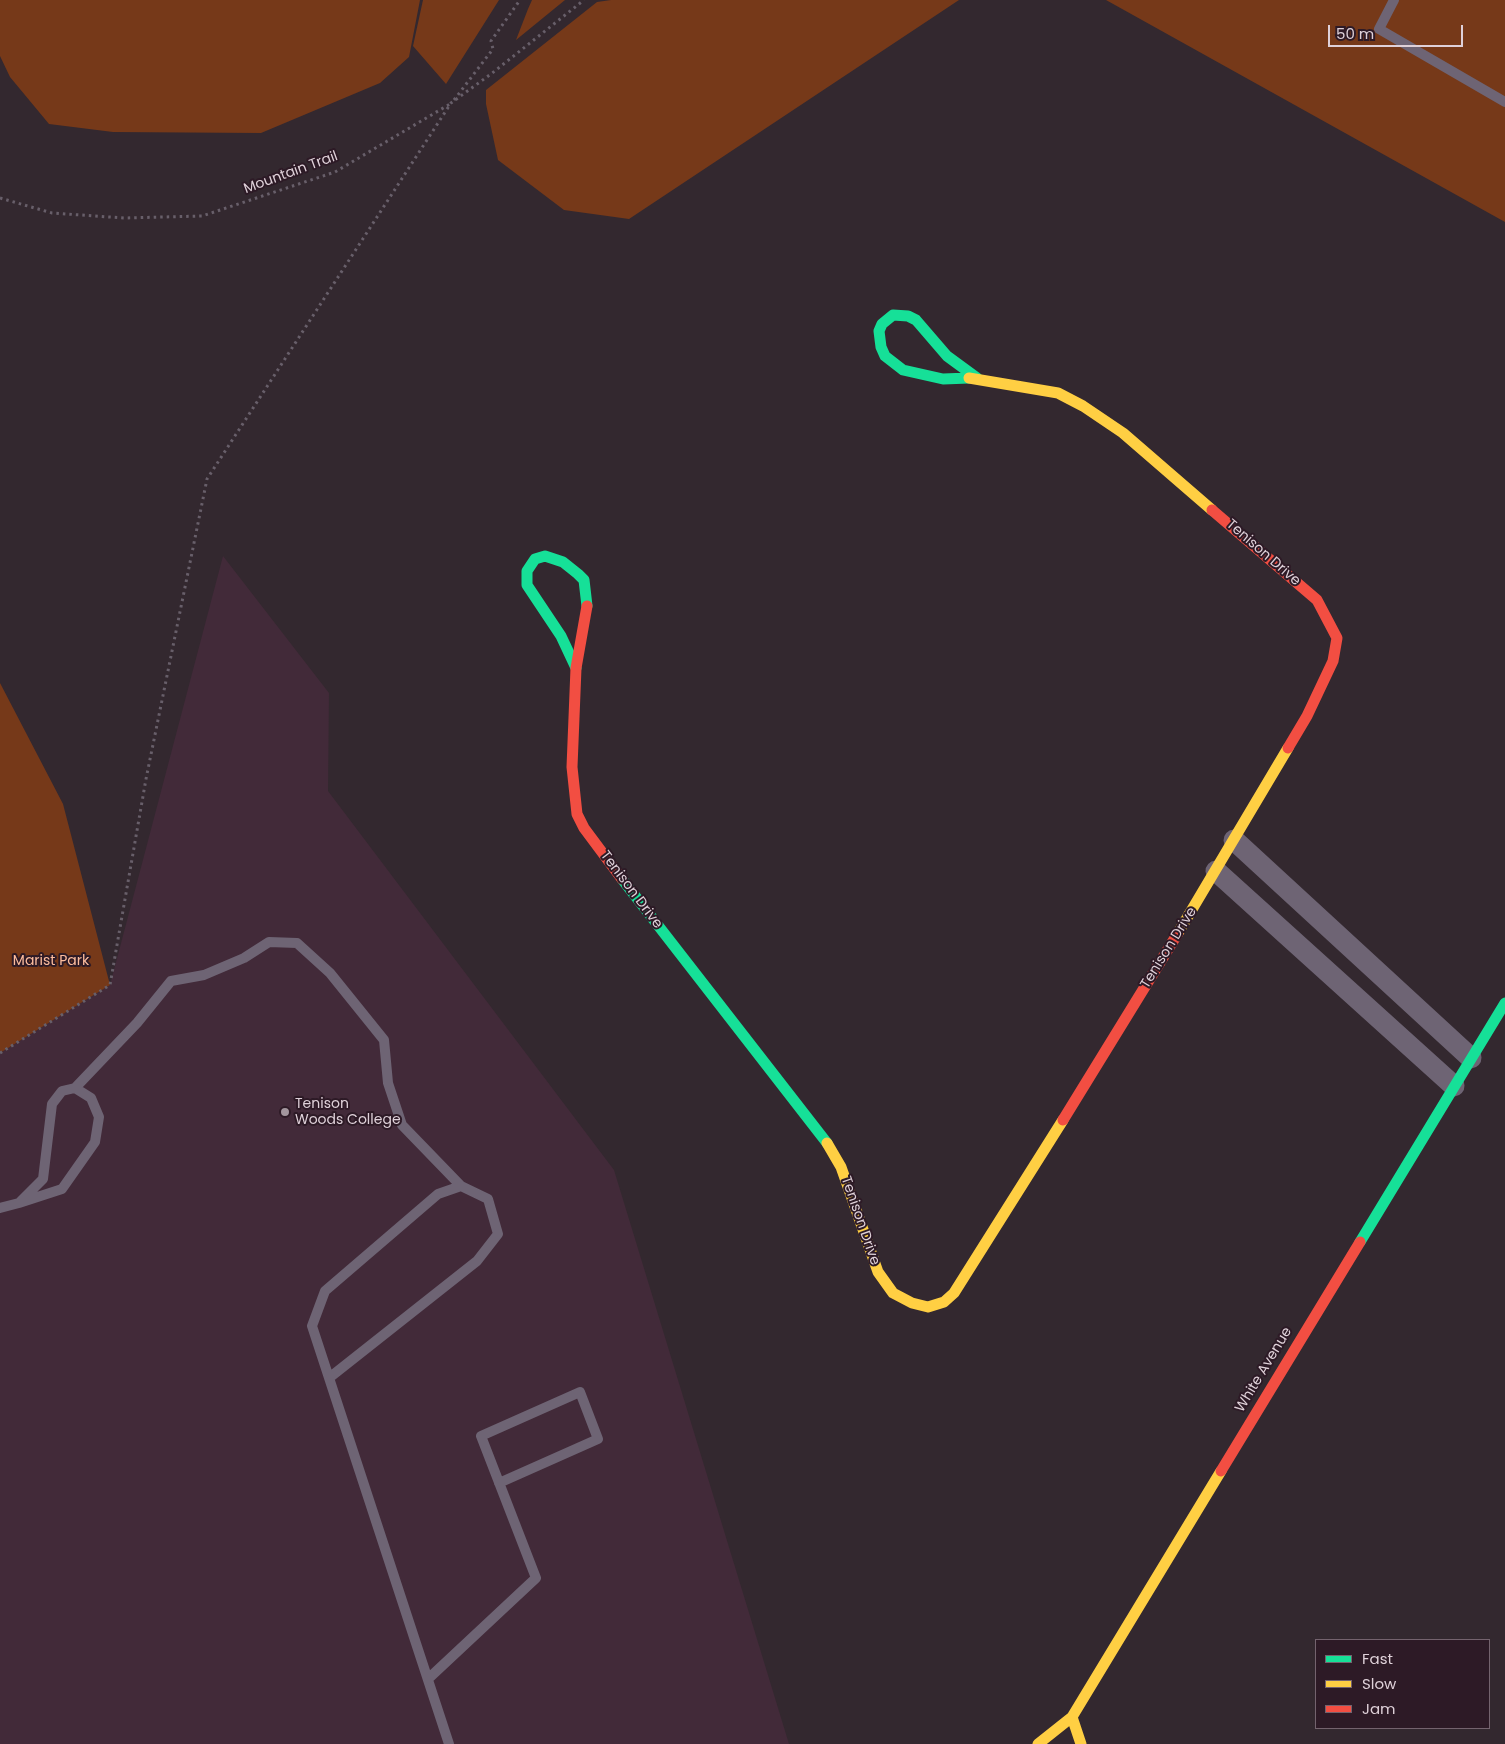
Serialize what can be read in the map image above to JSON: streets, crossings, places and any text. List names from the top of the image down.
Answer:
{
  "streets": {
    "street": ["Tenison Drive", "White Avenue"],
    "path": ["Mountain Trail"]
  },
  "parks": ["Marist Park"],
  "places": ["Tenison Woods College"],
  "legend": ["Fast", "Slow", "Jam"],
  "scale_bar": "50 m"
}
